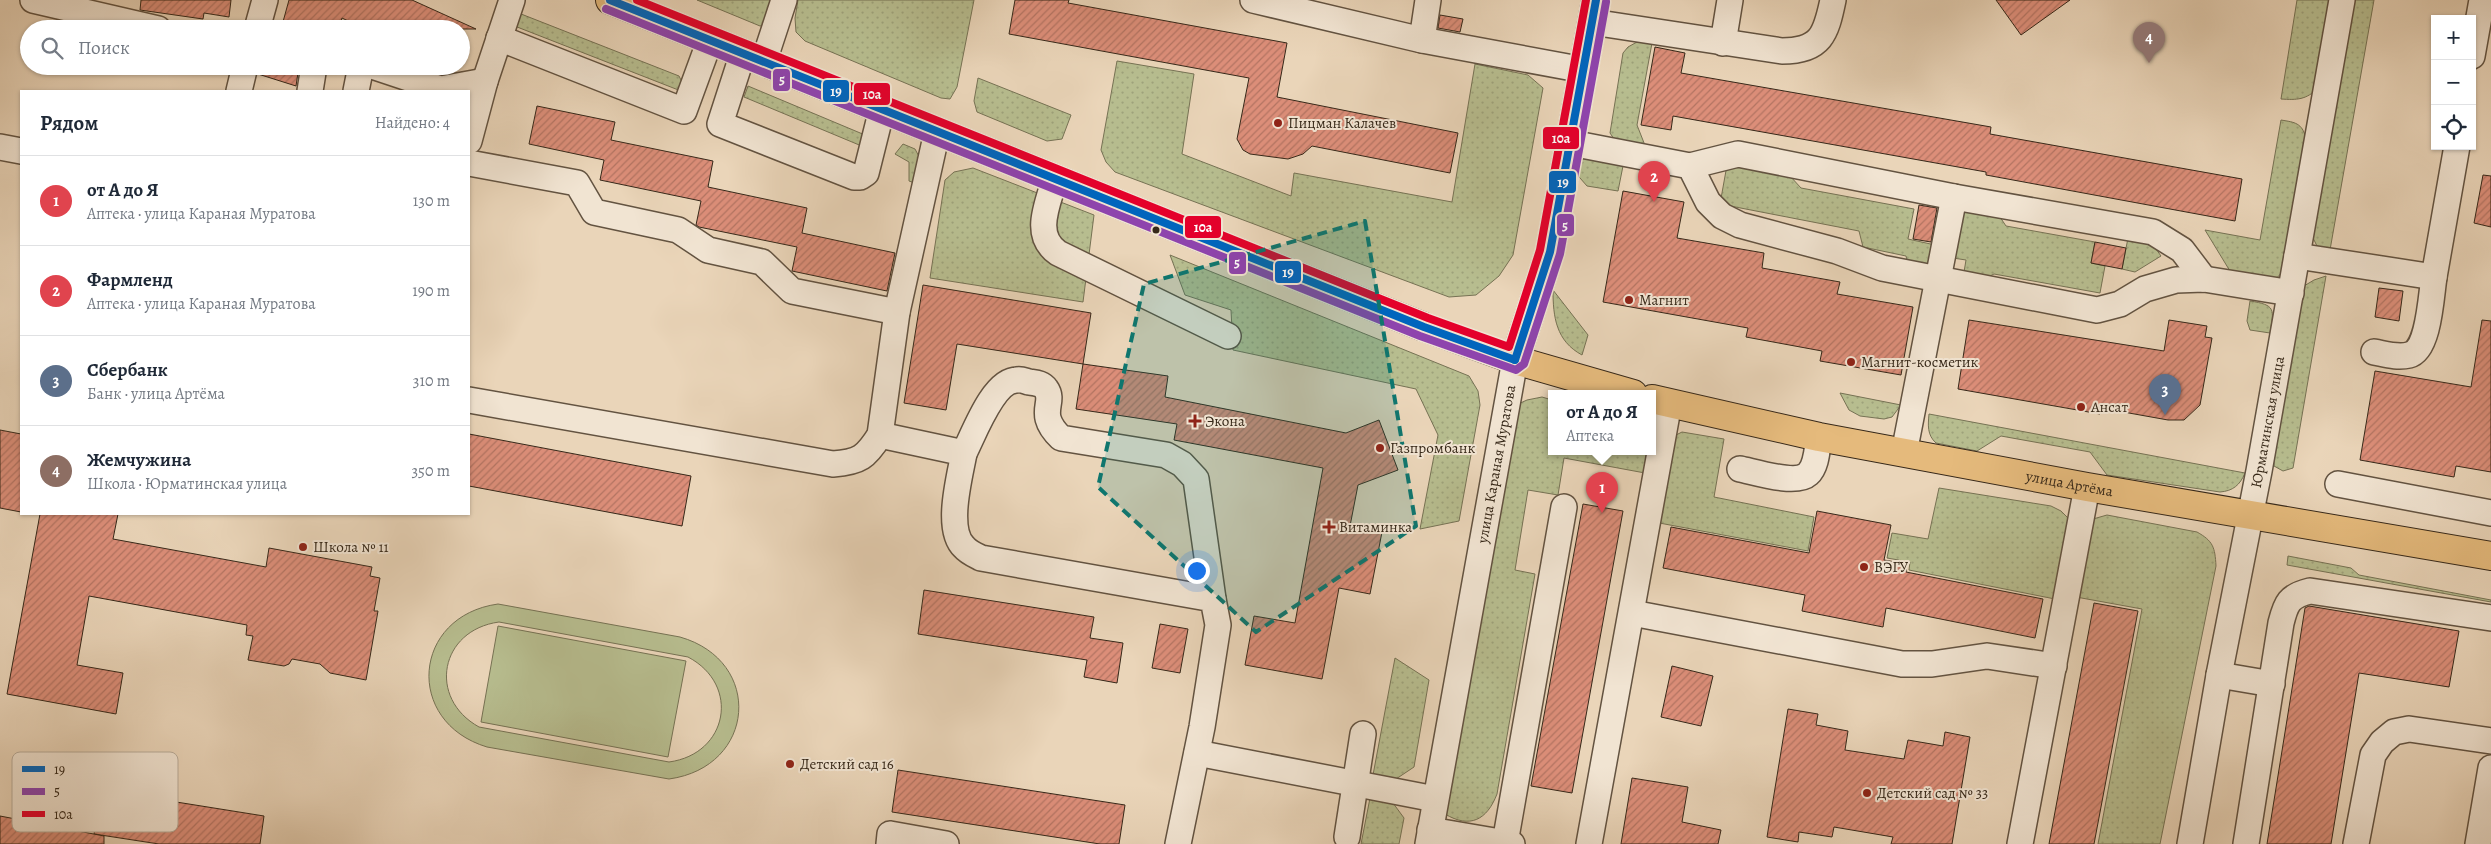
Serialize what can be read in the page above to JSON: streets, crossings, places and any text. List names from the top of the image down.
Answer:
{
  "streets": {
    "main road": ["улица Караная Муратова", "улица Артёма"],
    "street": ["Юрматинская улица"]
  },
  "crossings": [
    ["Юрматинская улица", "улица Артёма"]
  ],
  "places": {
    "other": [
      "Пицман Калачев",
      "Магнит",
      "Магнит-косметик",
      "Ансат",
      "Газпромбанк",
      "Школа № 11",
      "ВЭГУ",
      "Детский сад 16",
      "Детский сад № 33"
    ],
    "health": ["Экона", "Витаминка"]
  },
  "lines": ["transit line 19", "transit line 10а", "transit line 5"],
  "legend": ["19", "5", "10а"],
  "page": {
    "map_buttons": ["+", "−"],
    "search": "Поиск",
    "pins": [
      "4",
      "2",
      "3",
      "1"
    ],
    "heading": ["Рядом", "Найдено: 4"],
    "list": [
      {
        "mark": "1",
        "name": "от А до Я",
        "note": "Аптека · улица Караная Муратова",
        "value": "130 m"
      },
      {
        "mark": "2",
        "name": "Фармленд",
        "note": "Аптека · улица Караная Муратова",
        "value": "190 m"
      },
      {
        "mark": "3",
        "name": "Сбербанк",
        "note": "Банк · улица Артёма",
        "value": "310 m"
      },
      {
        "mark": "4",
        "name": "Жемчужина",
        "note": "Школа · Юрматинская улица",
        "value": "350 m"
      }
    ],
    "popup": ["от А до Я", "Аптека"]
  }
}
